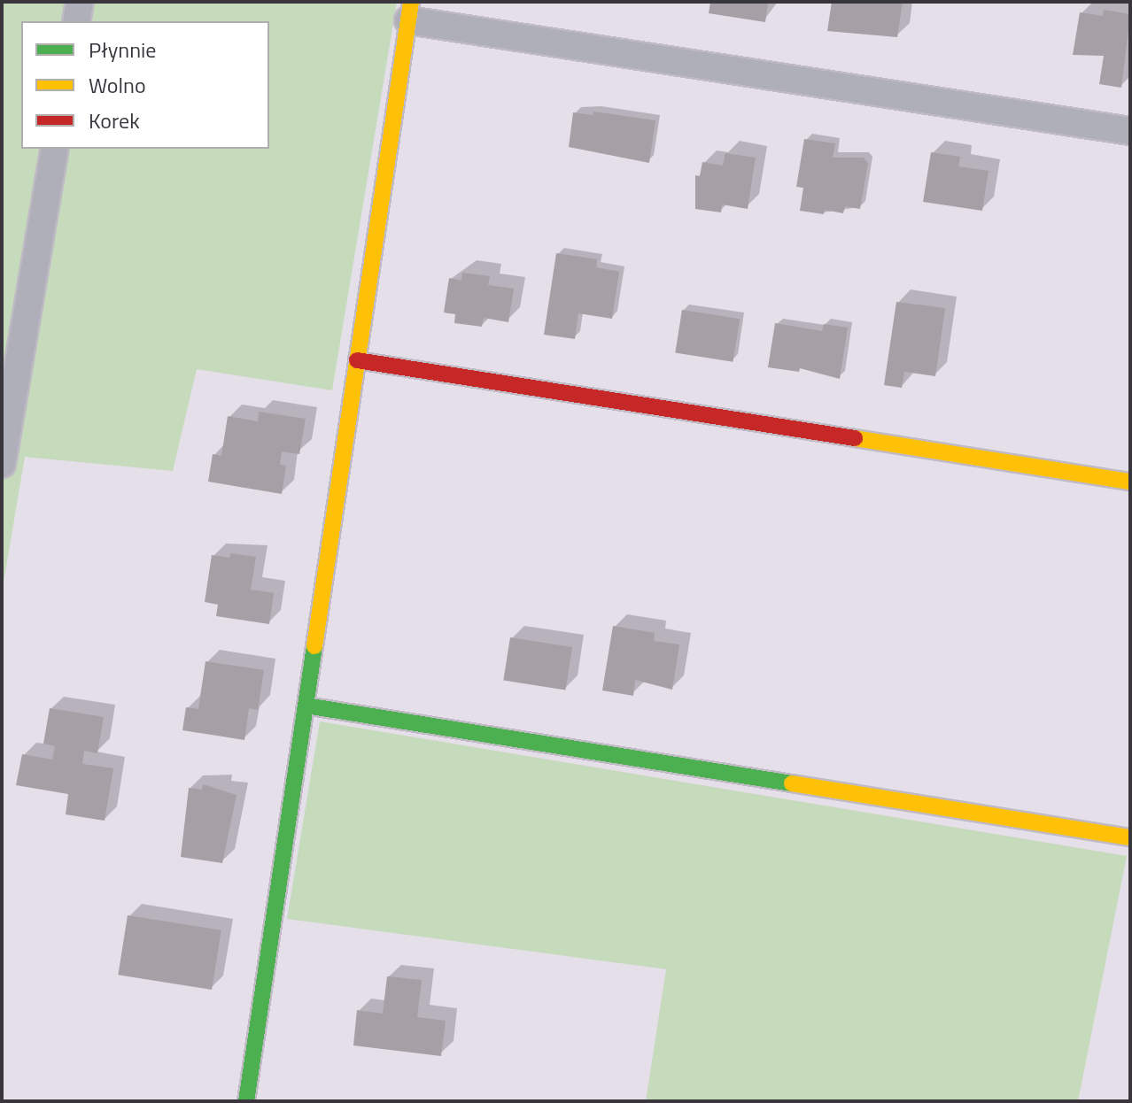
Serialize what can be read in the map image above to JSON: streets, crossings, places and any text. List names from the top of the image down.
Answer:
{
  "legend": ["Płynnie", "Wolno", "Korek"]
}
